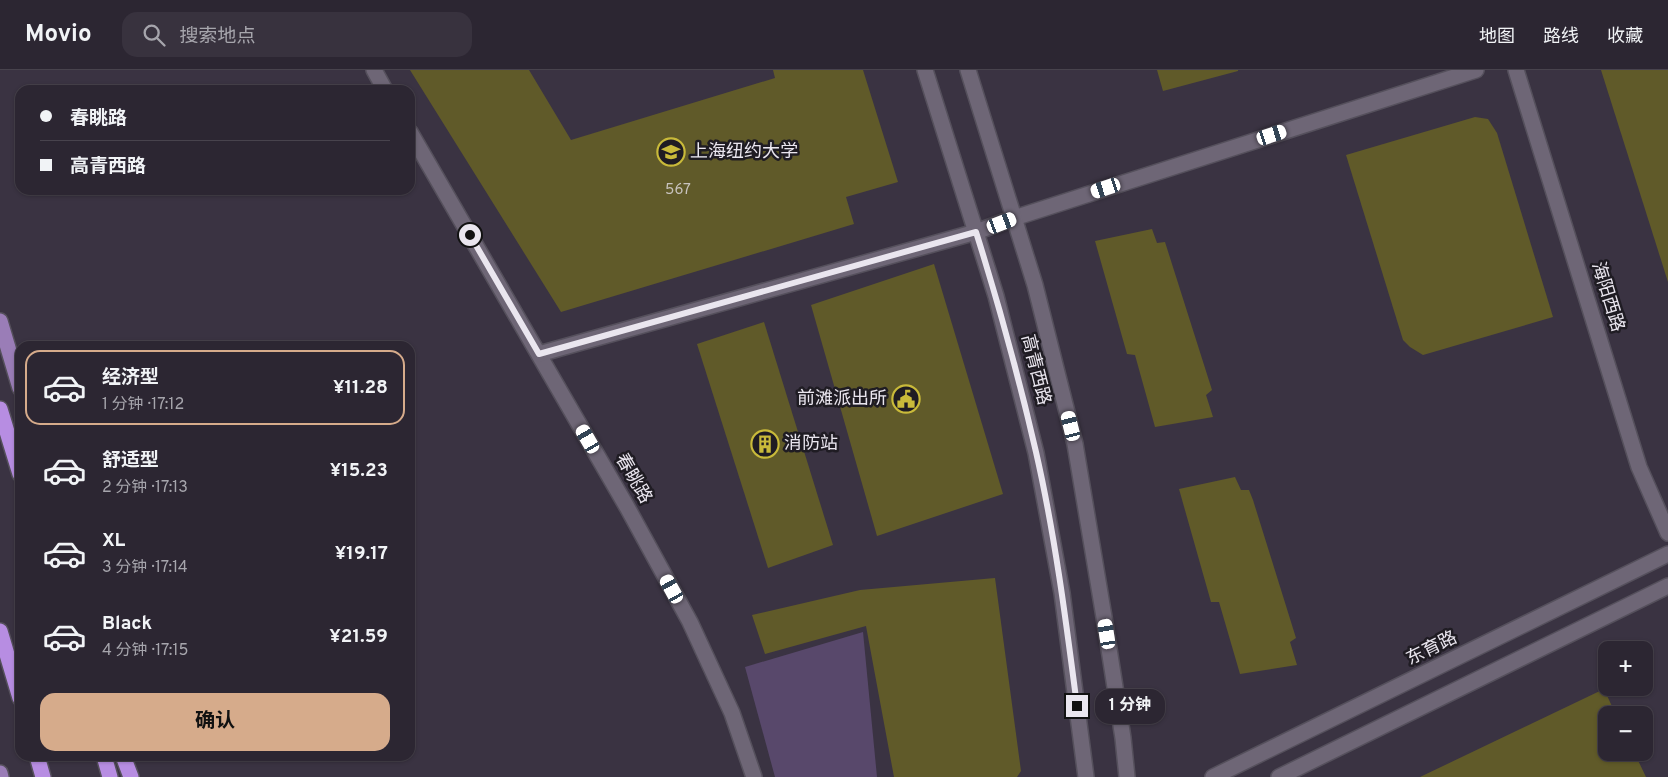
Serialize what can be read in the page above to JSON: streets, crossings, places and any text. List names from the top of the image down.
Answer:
{
  "streets": {
    "street": [
      "海阳西路",
      "高青西路",
      "春眺路",
      "东育路"
    ]
  },
  "places": {
    "school or university": ["上海纽约大学"],
    "public building": ["前滩派出所"],
    "building": ["消防站"]
  },
  "house_numbers": ["567"],
  "page": {
    "header": "Movio",
    "search": "搜索地点",
    "nav": ["地图", "路线", "收藏"],
    "banner": ["春眺路", "高青西路"],
    "list": [
      {
        "name": "经济型",
        "note": "1 分钟 · 17:12",
        "value": "¥11.28"
      },
      {
        "name": "舒适型",
        "note": "2 分钟 · 17:13",
        "value": "¥15.23"
      },
      {
        "name": "XL",
        "note": "3 分钟 · 17:14",
        "value": "¥19.17"
      },
      {
        "name": "Black",
        "note": "4 分钟 · 17:15",
        "value": "¥21.59"
      }
    ],
    "map_buttons": ["+", "−"],
    "buttons": "确认",
    "bubble": "1 分钟"
  }
}
